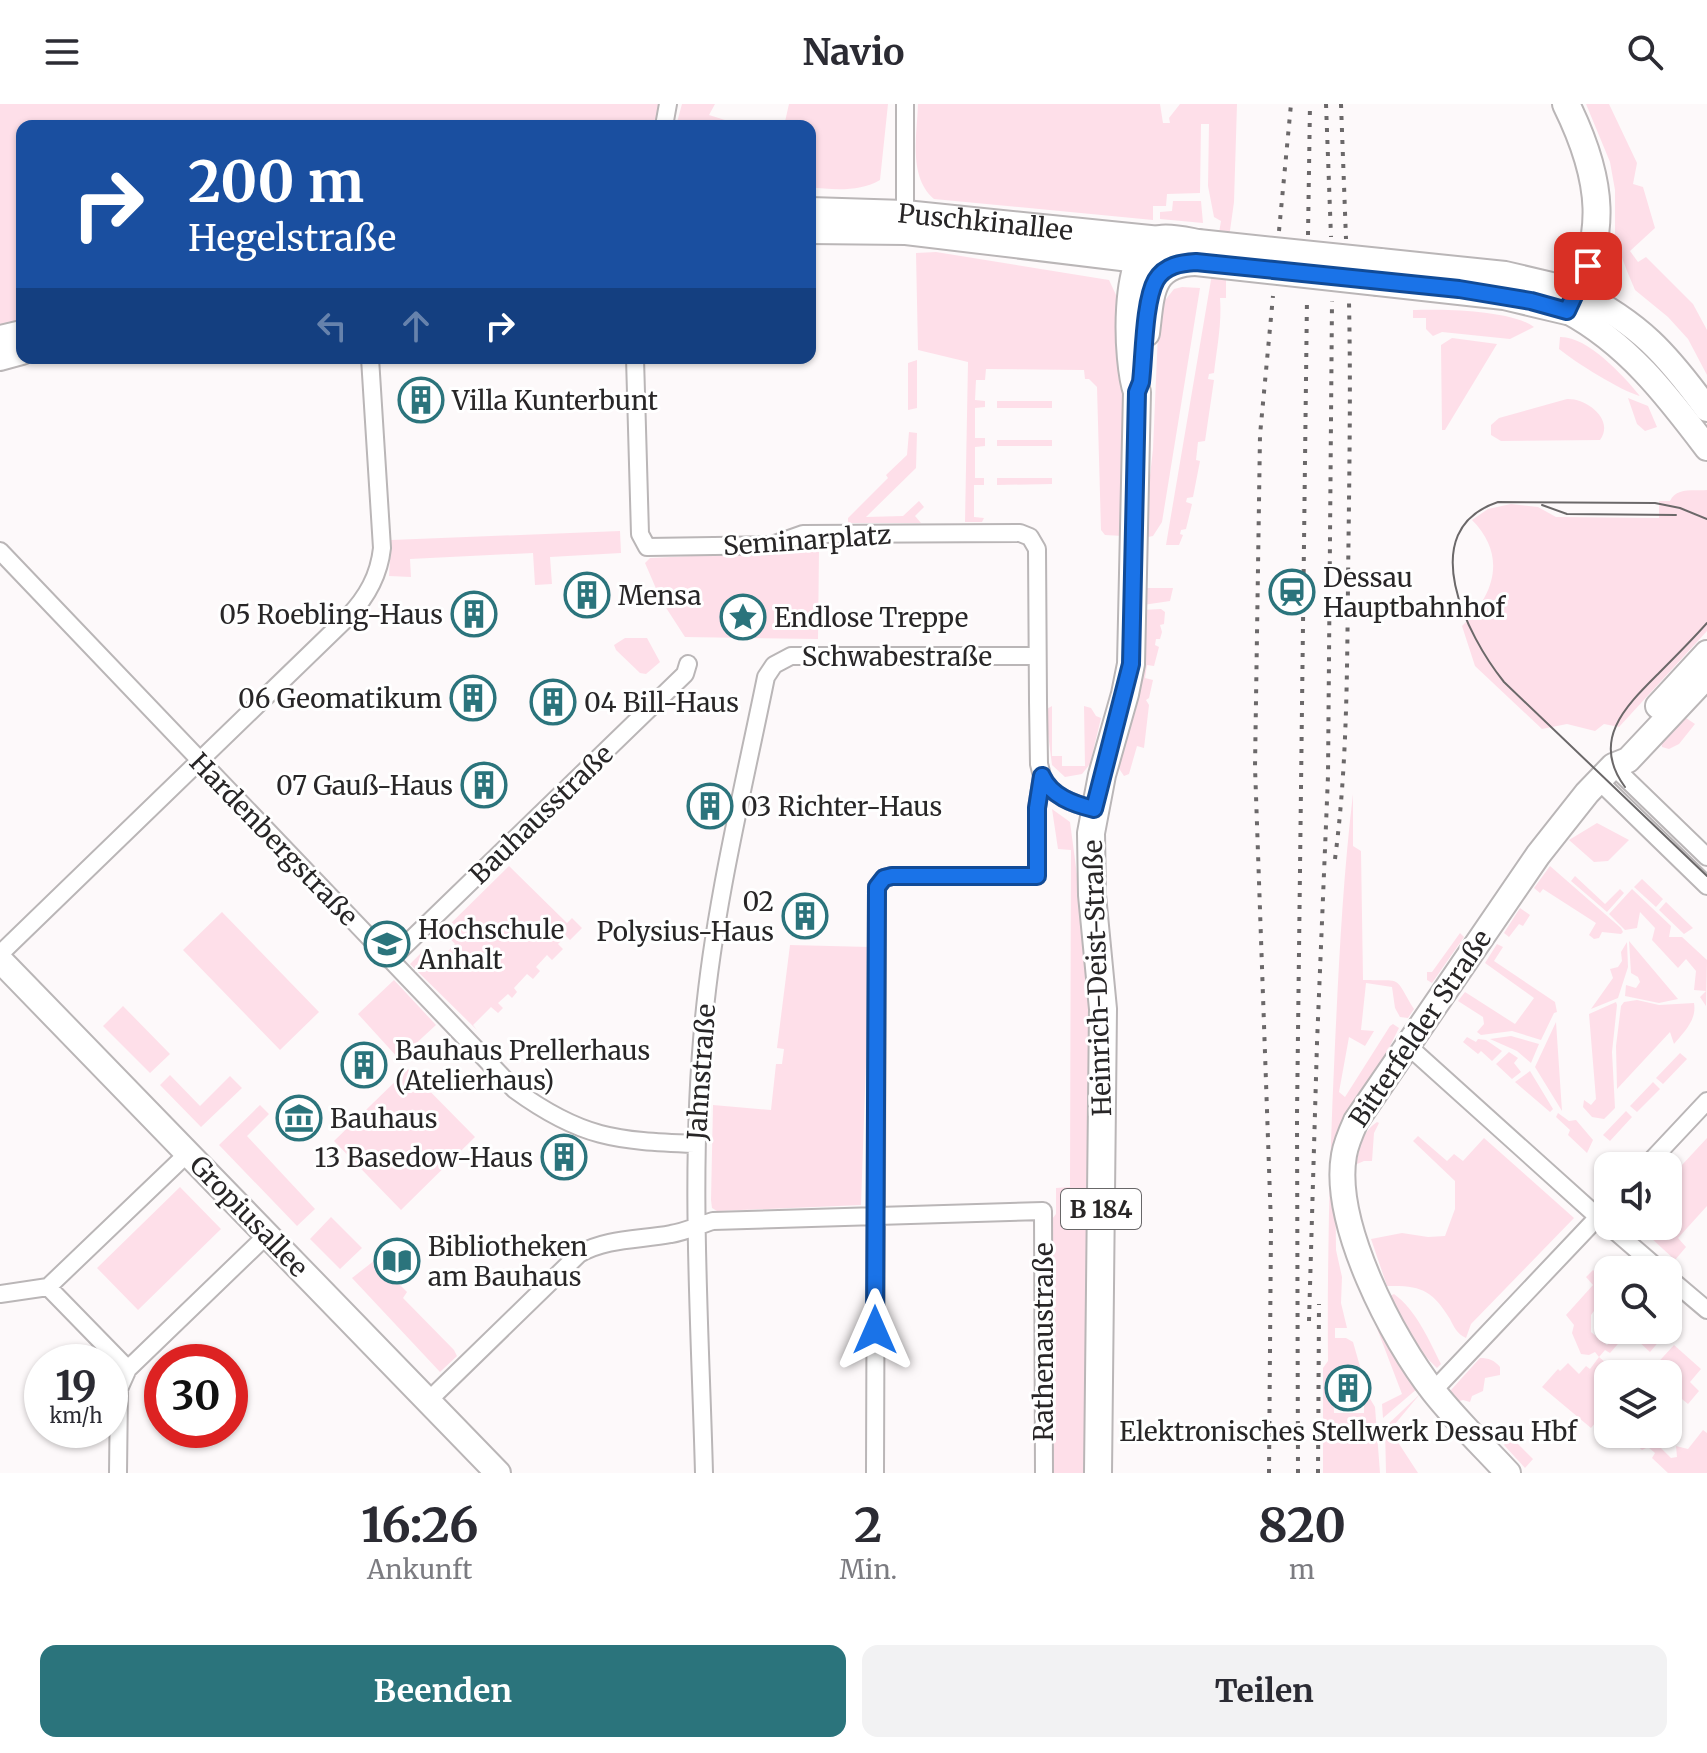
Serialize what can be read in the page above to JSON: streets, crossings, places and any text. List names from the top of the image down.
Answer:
{
  "streets": {
    "main road": ["Puschkinallee", "Heinrich-Deist-Straße", "B 184"],
    "street": [
      "Seminarplatz",
      "Schwabestraße",
      "Bauhausstraße",
      "Hardenbergstraße",
      "Bitterfelder Straße",
      "Jahnstraße",
      "Gropiusallee",
      "Rathenaustraße"
    ]
  },
  "crossings": [
    ["Puschkinallee", "Heinrich-Deist-Straße"],
    ["Seminarplatz", "Schwabestraße"],
    ["Schwabestraße", "Jahnstraße"],
    ["Bauhausstraße", "Hardenbergstraße"],
    ["Hardenbergstraße", "Jahnstraße"]
  ],
  "places": {
    "building": [
      "Villa Kunterbunt",
      "Mensa",
      "05 Roebling-Haus",
      "06 Geomatikum",
      "04 Bill-Haus",
      "07 Gauß-Haus",
      "03 Richter-Haus",
      "02 Polysius-Haus",
      "Bauhaus Prellerhaus (Atelierhaus)",
      "13 Basedow-Haus",
      "Elektronisches Stellwerk Dessau Hbf"
    ],
    "station": ["Dessau Hauptbahnhof"],
    "place": ["Endlose Treppe"],
    "school or university": ["Hochschule Anhalt"],
    "museum": ["Bauhaus"],
    "library": ["Bibliotheken am Bauhaus"]
  },
  "page": {
    "header": "Navio",
    "turn": ["200 m", "Hegelstraße"],
    "speed": "19 km/h",
    "limit": "30",
    "eta": [
      "16:26",
      "Ankunft",
      "2",
      "Min.",
      "820",
      "m"
    ],
    "buttons": ["Beenden", "Teilen"]
  }
}
